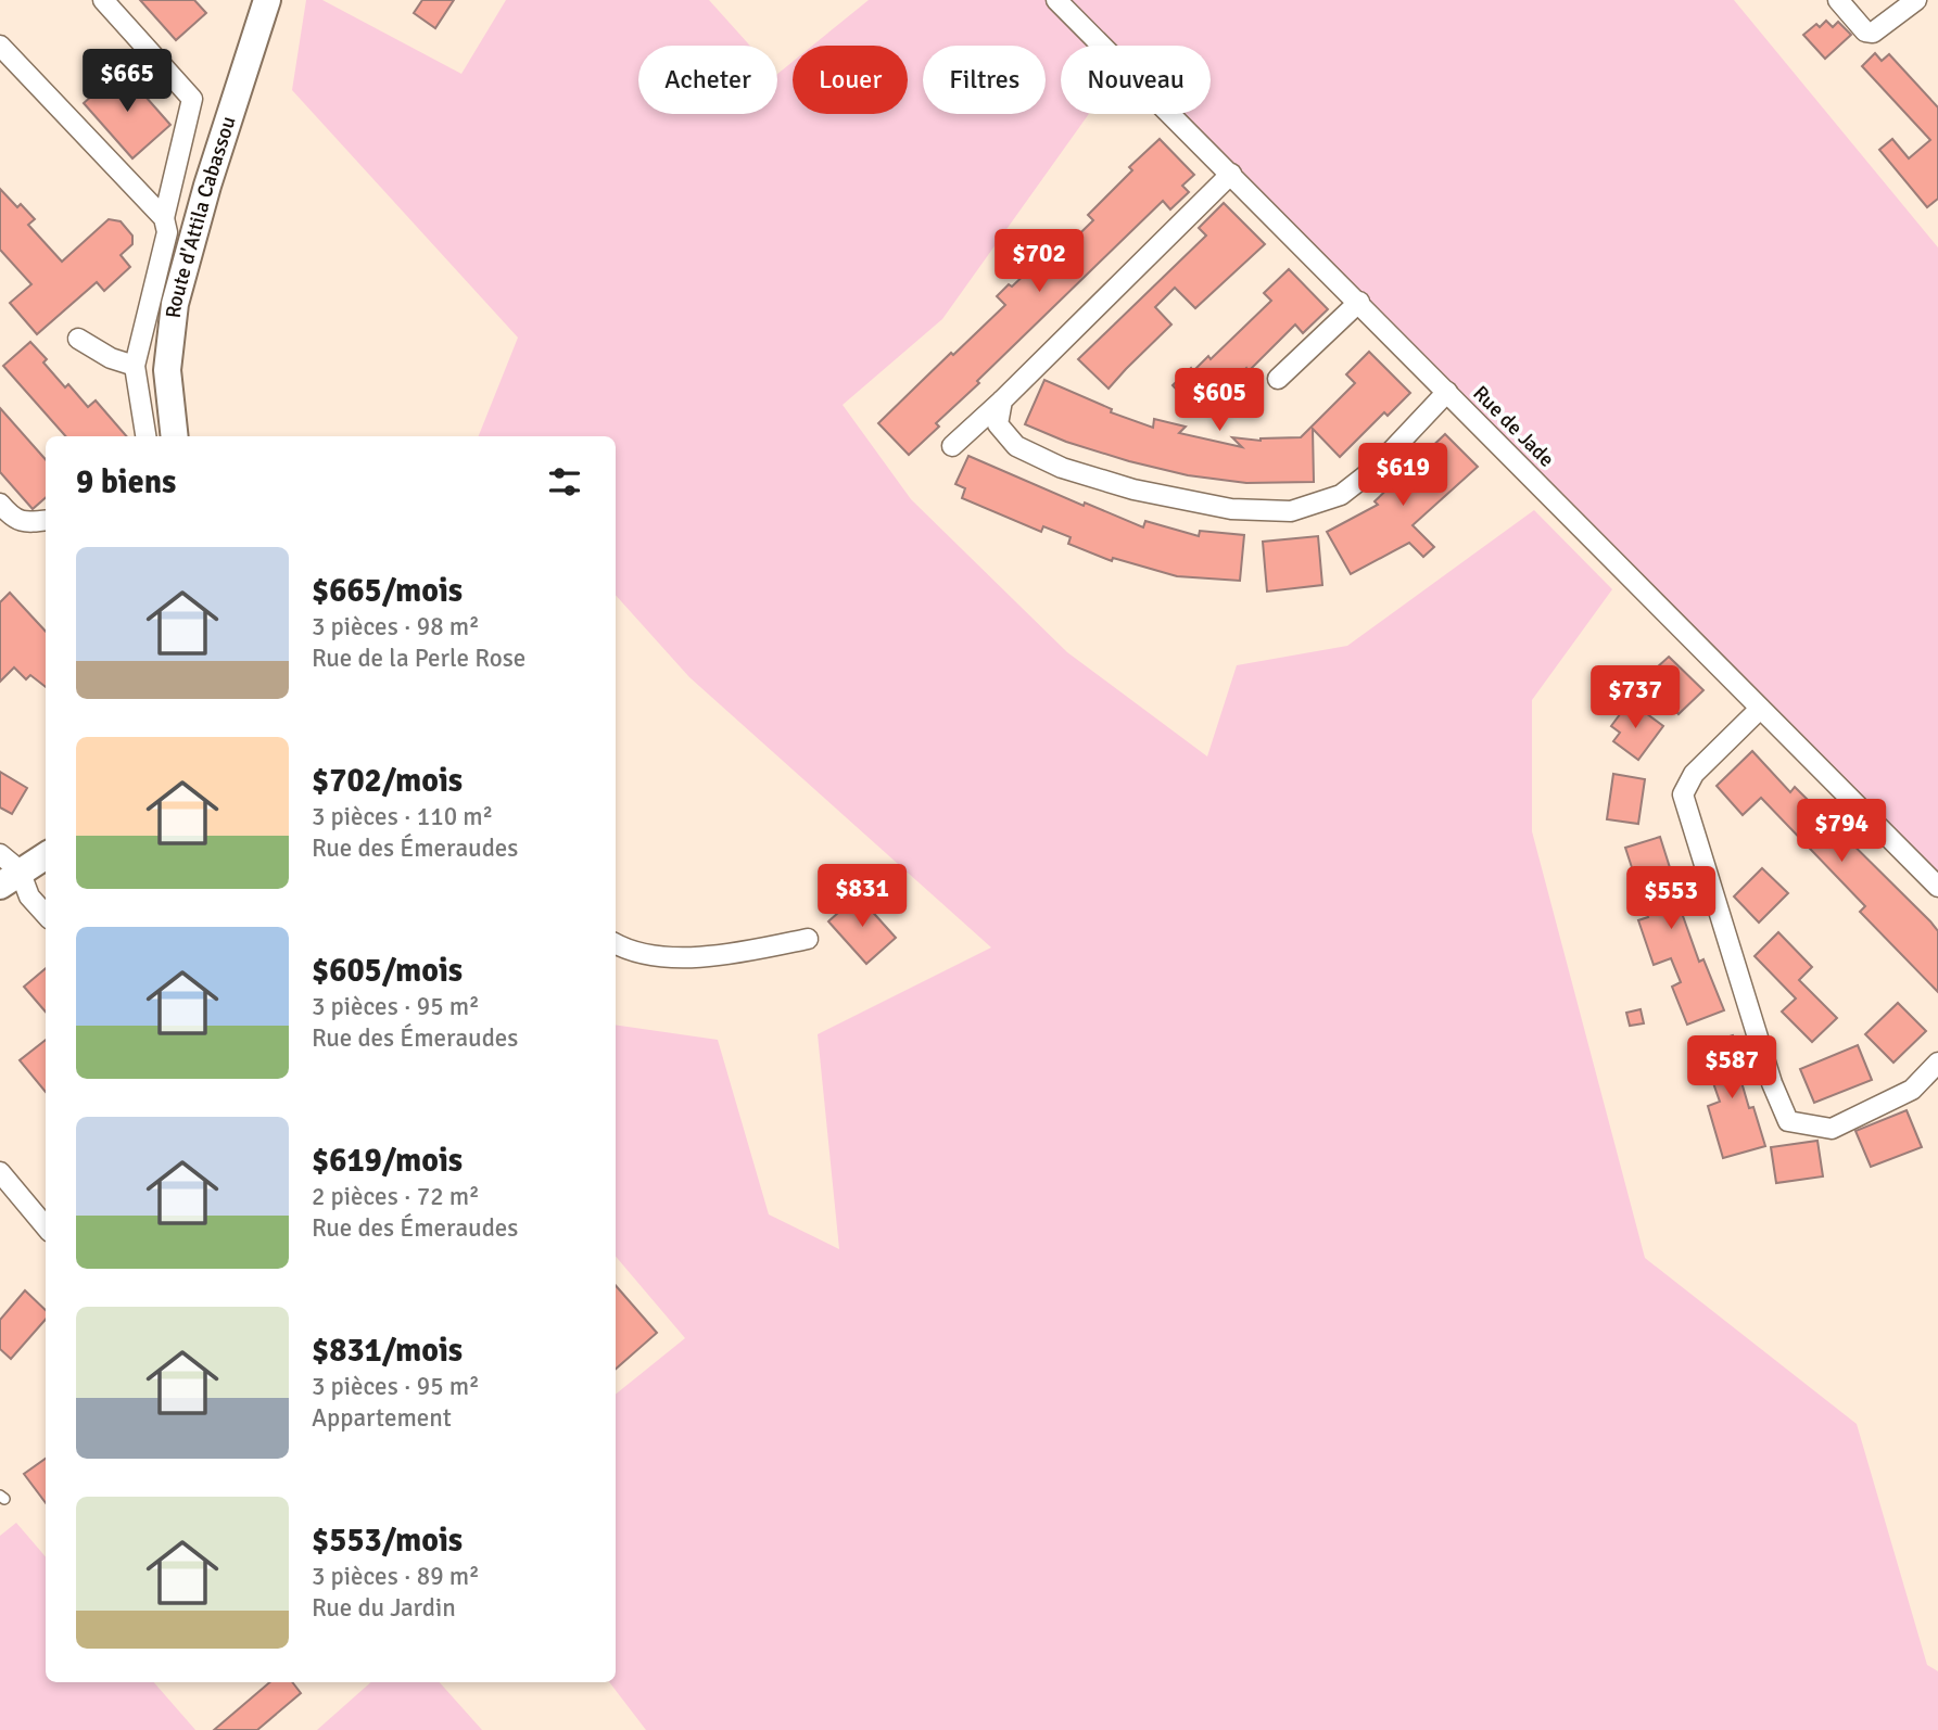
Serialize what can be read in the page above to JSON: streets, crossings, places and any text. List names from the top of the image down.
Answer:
{
  "streets": {
    "main road": ["Route d'Attila Cabassou"],
    "street": ["Rue de Jade"]
  },
  "page": {
    "chip": [
      "Acheter",
      "Louer",
      "Filtres",
      "Nouveau"
    ],
    "price": [
      "$665",
      "$702",
      "$605",
      "$619",
      "$737",
      "$794",
      "$831",
      "$553",
      "$587"
    ],
    "heading": "9 biens",
    "list": [
      {
        "name": "$665/mois",
        "note": "3 pièces · 98 m² · Rue de la Perle Rose"
      },
      {
        "name": "$702/mois",
        "note": "3 pièces · 110 m² · Rue des Émeraudes"
      },
      {
        "name": "$605/mois",
        "note": "3 pièces · 95 m² · Rue des Émeraudes"
      },
      {
        "name": "$619/mois",
        "note": "2 pièces · 72 m² · Rue des Émeraudes"
      },
      {
        "name": "$831/mois",
        "note": "3 pièces · 95 m² · Appartement"
      },
      {
        "name": "$553/mois",
        "note": "3 pièces · 89 m² · Rue du Jardin"
      }
    ]
  }
}
